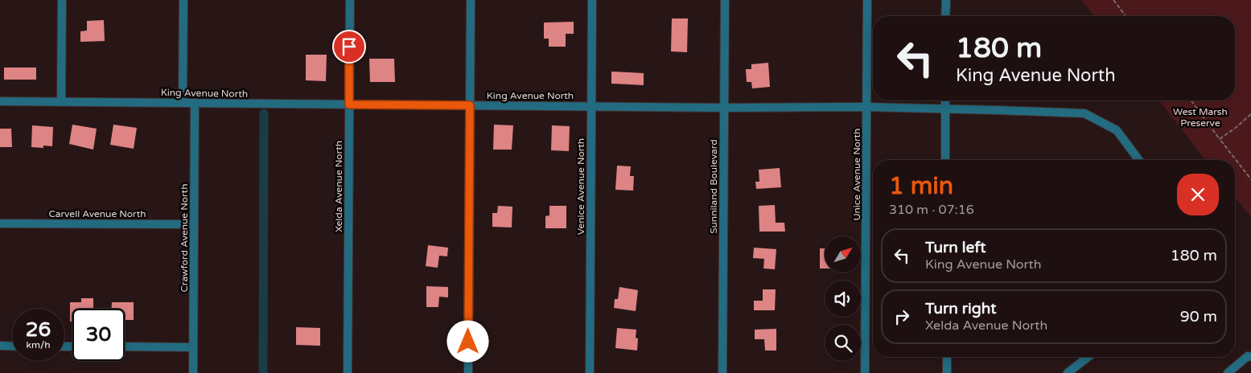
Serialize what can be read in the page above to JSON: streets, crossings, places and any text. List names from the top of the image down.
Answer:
{
  "streets": {
    "street": [
      "King Avenue North",
      "Unice Avenue North",
      "Xelda Avenue North",
      "Venice Avenue North",
      "Sunniland Boulevard",
      "Carvell Avenue North",
      "Crawford Avenue North"
    ]
  },
  "crossings": [
    ["King Avenue North", "Unice Avenue North"],
    ["King Avenue North", "Xelda Avenue North"],
    ["King Avenue North", "Venice Avenue North"],
    ["King Avenue North", "Sunniland Boulevard"],
    ["King Avenue North", "Crawford Avenue North"],
    ["Carvell Avenue North", "Crawford Avenue North"]
  ],
  "parks": ["West Marsh Preserve"],
  "north": "top right",
  "page": {
    "turn": ["180 m", "King Avenue North"],
    "heading": ["1 min", "310 m · 07:16"],
    "list": [
      {
        "name": "Turn left",
        "note": "King Avenue North",
        "value": "180 m"
      },
      {
        "name": "Turn right",
        "note": "Xelda Avenue North",
        "value": "90 m"
      }
    ],
    "speed": "26 km/h",
    "limit": "30"
  }
}
